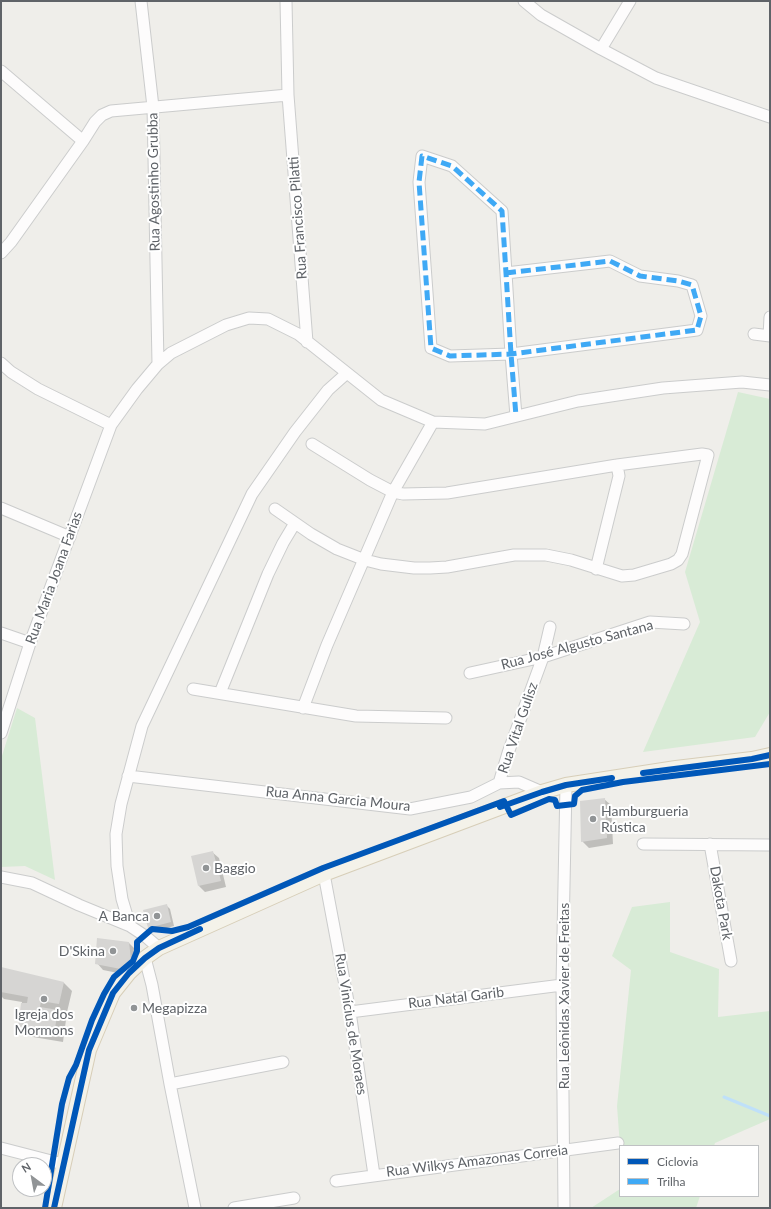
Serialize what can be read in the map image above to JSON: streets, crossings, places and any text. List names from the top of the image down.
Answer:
{
  "streets": {
    "street": [
      "Rua Agostinho Grubba",
      "Rua Francisco Pilatti",
      "Rua Maria Joana Farias",
      "Rua José Algusto Santana",
      "Rua Vital Gulisz",
      "Rua Anna Garcia Moura",
      "Dakota Park",
      "Rua Leônidas Xavier de Freitas",
      "Rua Natal Garib",
      "Rua Vinícius de Moraes",
      "Rua Wilkys Amazonas Correia"
    ]
  },
  "crossings": [
    ["Rua Agostinho Grubba", "Rua Maria Joana Farias"],
    ["Rua Francisco Pilatti", "Rua Maria Joana Farias"],
    ["Rua José Algusto Santana", "Rua Vital Gulisz"],
    ["Rua Vital Gulisz", "Rua Anna Garcia Moura"],
    ["Rua Leônidas Xavier de Freitas", "Rua Natal Garib"],
    ["Rua Leônidas Xavier de Freitas", "Rua Wilkys Amazonas Correia"],
    ["Rua Natal Garib", "Rua Vinícius de Moraes"],
    ["Rua Vinícius de Moraes", "Rua Wilkys Amazonas Correia"]
  ],
  "places": [
    "Hamburgueria Rústica",
    "Baggio",
    "A Banca",
    "D'Skina",
    "Igreja dos Mormons",
    "Megapizza"
  ],
  "legend": ["Ciclovia", "Trilha"],
  "north": "top left"
}
